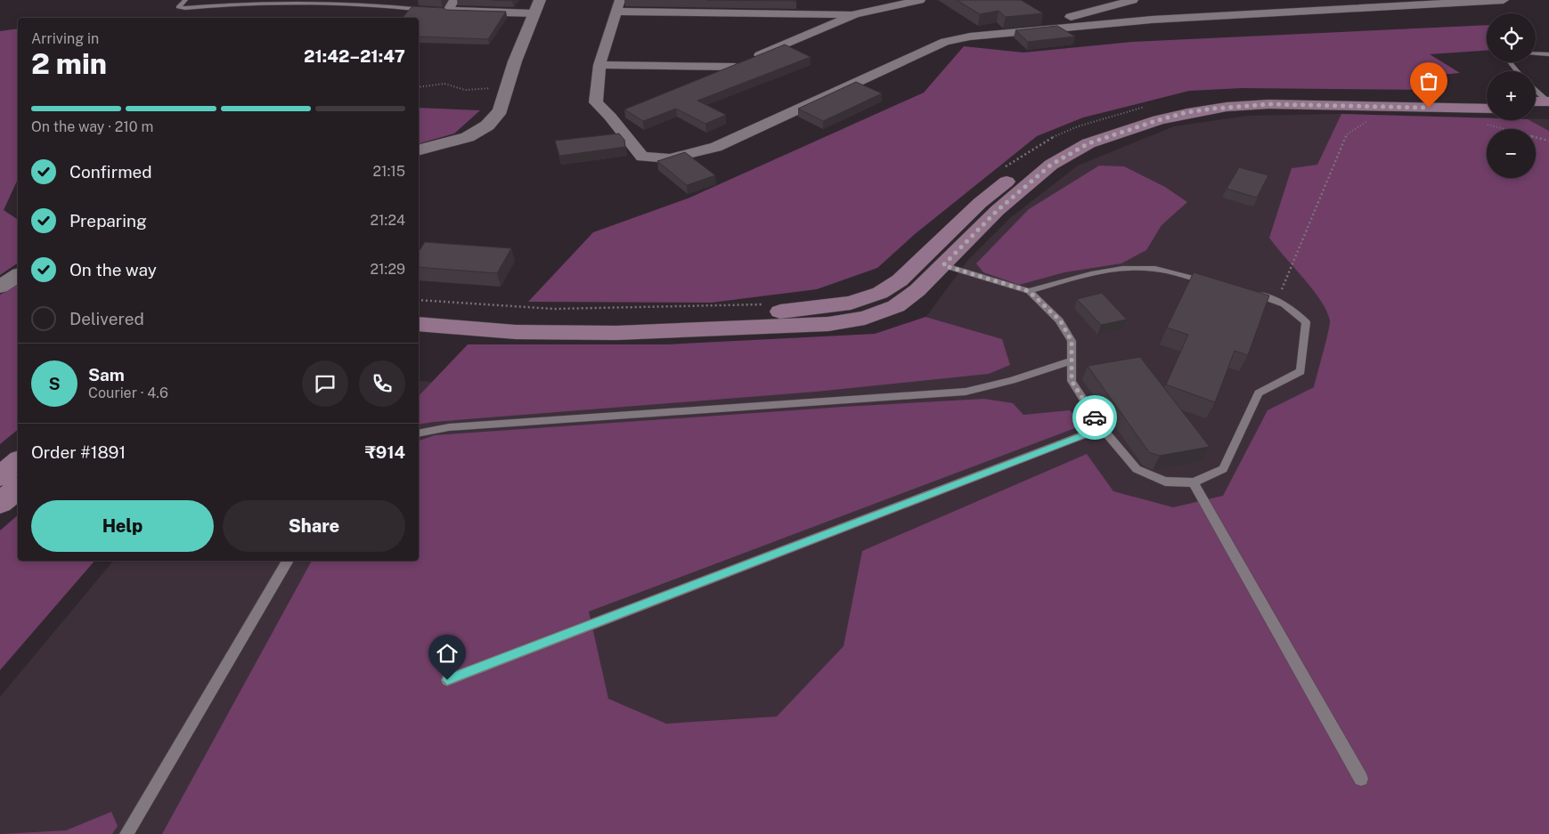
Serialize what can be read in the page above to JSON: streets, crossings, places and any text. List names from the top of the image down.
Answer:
{
  "page": {
    "map_buttons": ["+", "−"],
    "heading": ["2 min", "Arriving in", "21:42–21:47"],
    "panel": [
      "Sam",
      "Courier · 4.6",
      "Order #1891",
      "₹914"
    ],
    "bar": "On the way · 210 m",
    "list": [
      ["Confirmed", "21:15"],
      ["Preparing", "21:24"],
      ["On the way", "21:29"],
      "Delivered"
    ],
    "round": "S",
    "buttons": ["Help", "Share"]
  }
}
